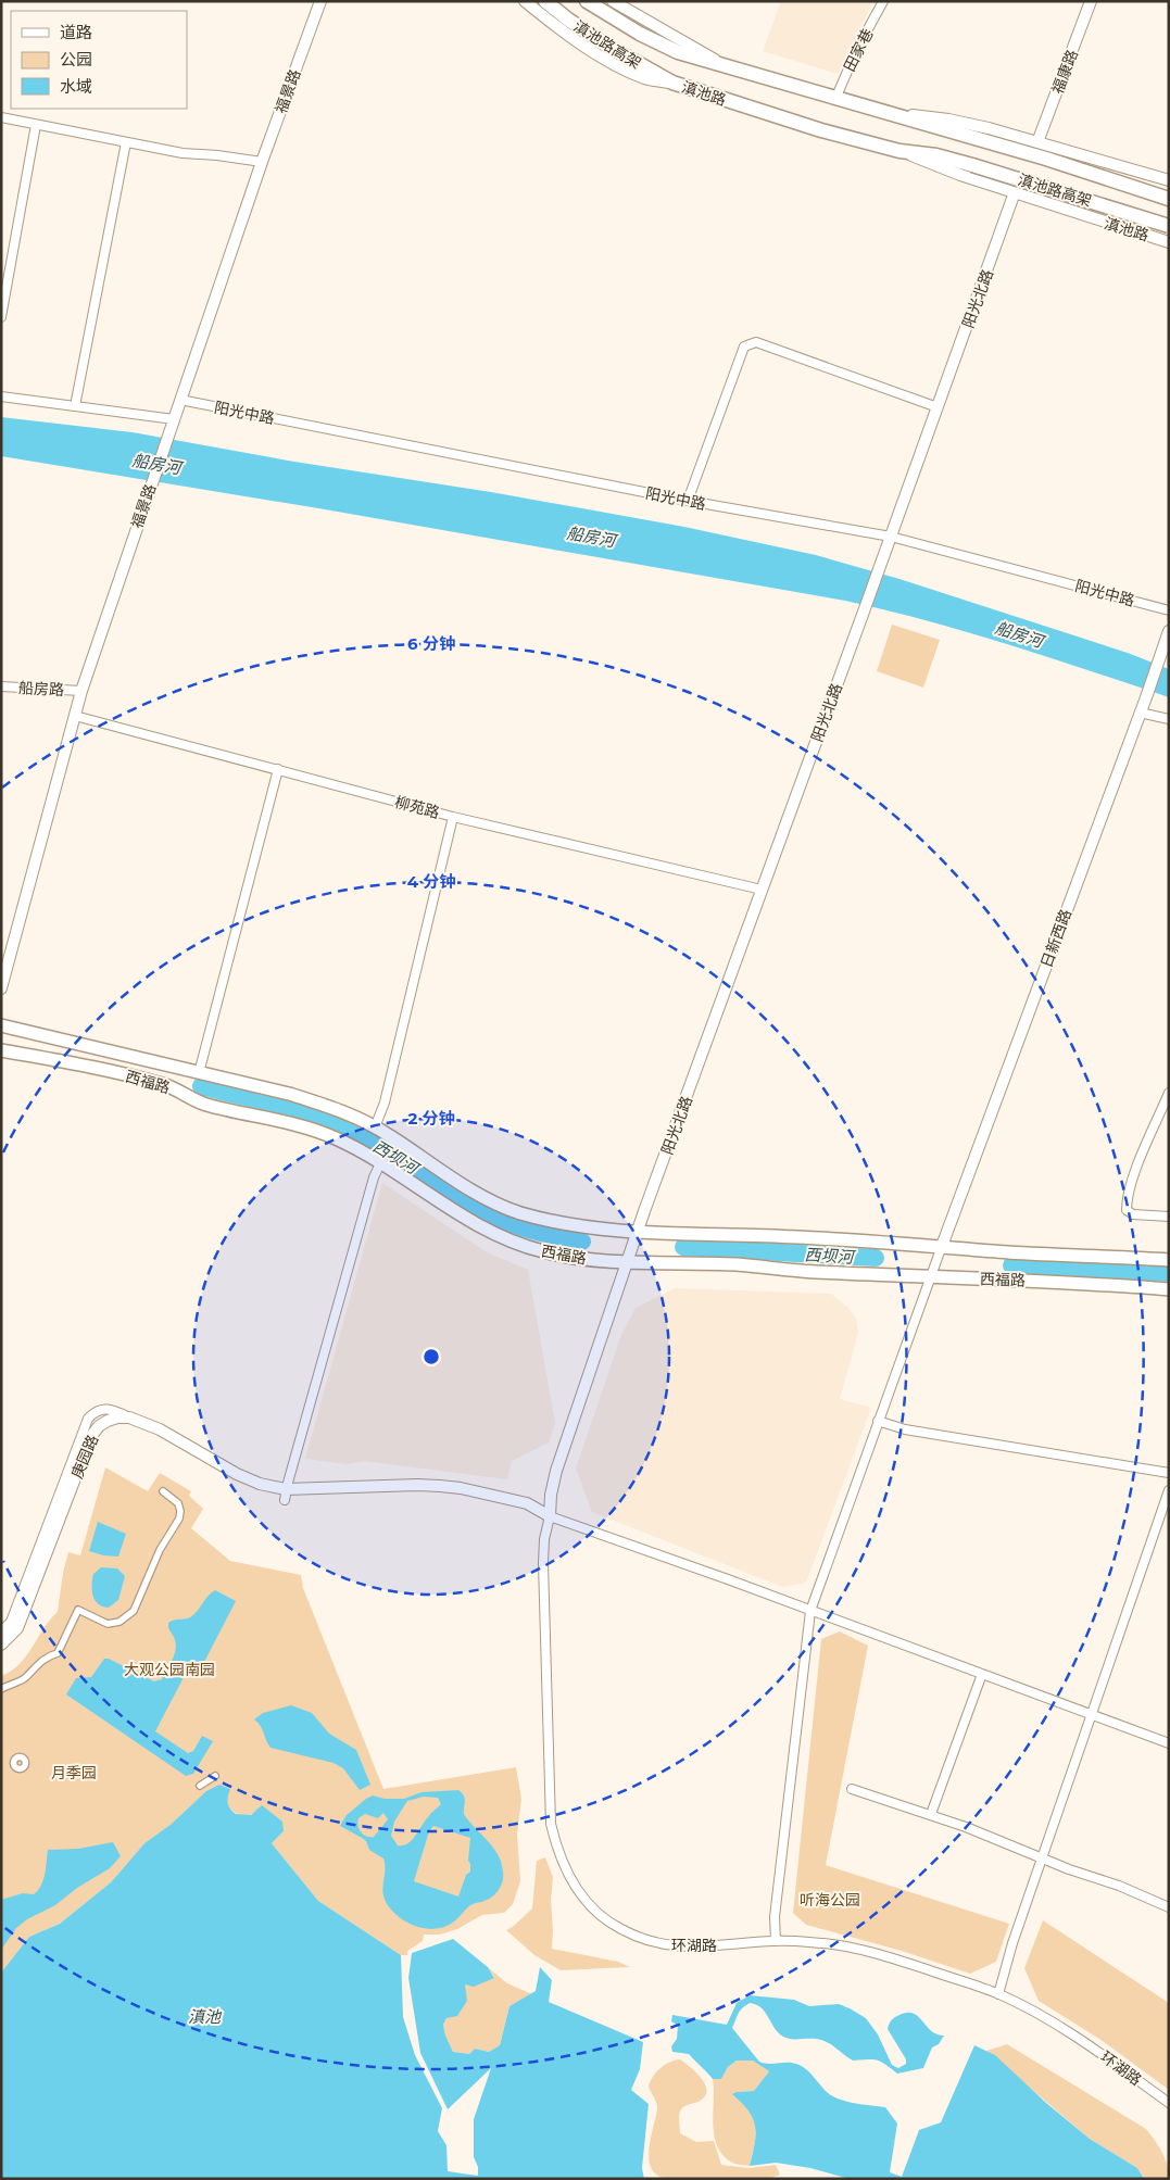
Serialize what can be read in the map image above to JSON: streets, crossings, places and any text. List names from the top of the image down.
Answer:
{
  "streets": {
    "main road": ["滇池路高架", "滇池路", "西福路"],
    "street": [
      "田家巷",
      "福康路",
      "福景路",
      "阳光北路",
      "阳光中路",
      "船房路",
      "柳苑路",
      "日新西路",
      "庚园路",
      "环湖路"
    ]
  },
  "crossings": [
    ["滇池路高架", "滇池路"],
    ["福景路", "阳光中路"],
    ["福景路", "船房路"],
    ["福景路", "柳苑路"],
    ["滇池路", "阳光北路"],
    ["阳光北路", "阳光中路"],
    ["阳光北路", "柳苑路"],
    ["阳光北路", "西福路"],
    ["阳光北路", "环湖路"],
    ["日新西路", "西福路"]
  ],
  "water": ["船房河", "西坝河", "滇池"],
  "parks": ["大观公园南园", "月季园", "听海公园"],
  "legend": ["道路", "公园", "水域"],
  "rings": ["6 分钟", "4 分钟", "2 分钟"]
}
